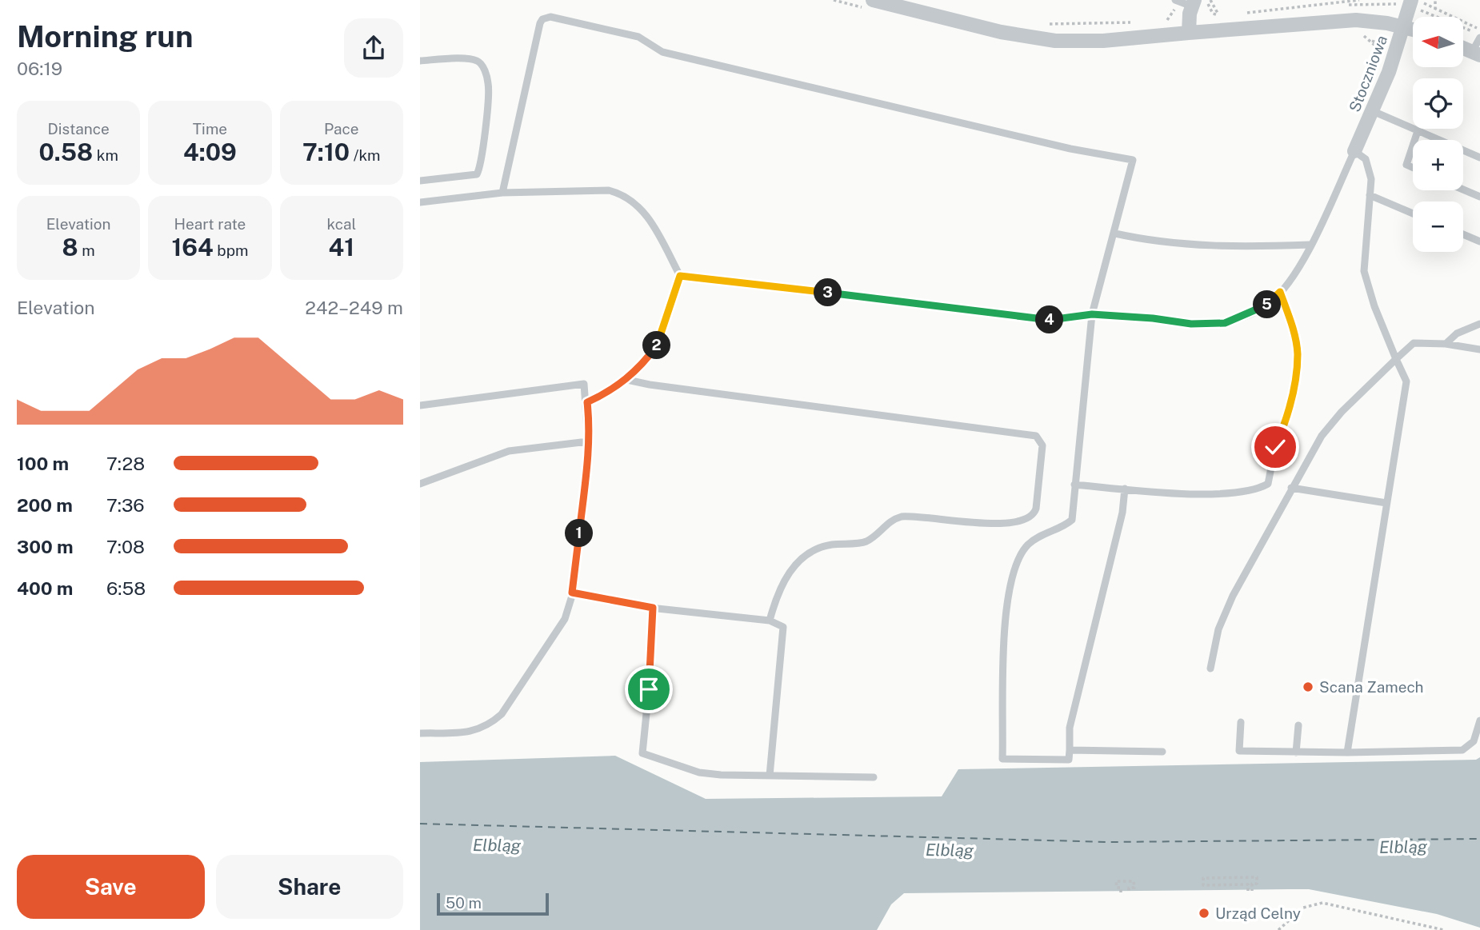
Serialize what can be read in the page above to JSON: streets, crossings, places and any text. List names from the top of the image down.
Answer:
{
  "streets": {
    "street": ["Stoczniowa"]
  },
  "water": ["Elbląg"],
  "places": ["Scana Zamech", "Urząd Celny"],
  "scale_bar": "50 m",
  "north": "left",
  "page": {
    "heading": ["Morning run", "06:19"],
    "map_buttons": ["+", "−"],
    "stats": [
      ["Distance", "0.58 km"],
      ["Time", "4:09"],
      ["Pace", "7:10 /km"],
      ["Elevation", "8 m"],
      ["Heart rate", "164 bpm"],
      ["kcal", "41"]
    ],
    "pins": [
      "3",
      "5",
      "4",
      "2",
      "1"
    ],
    "chart": ["Elevation", "242–249 m"],
    "list": [
      {
        "name": "100 m",
        "note": "7:28"
      },
      {
        "name": "200 m",
        "note": "7:36"
      },
      {
        "name": "300 m",
        "note": "7:08"
      },
      {
        "name": "400 m",
        "note": "6:58"
      }
    ],
    "buttons": ["Save", "Share"],
    "scale": "50 m"
  }
}
